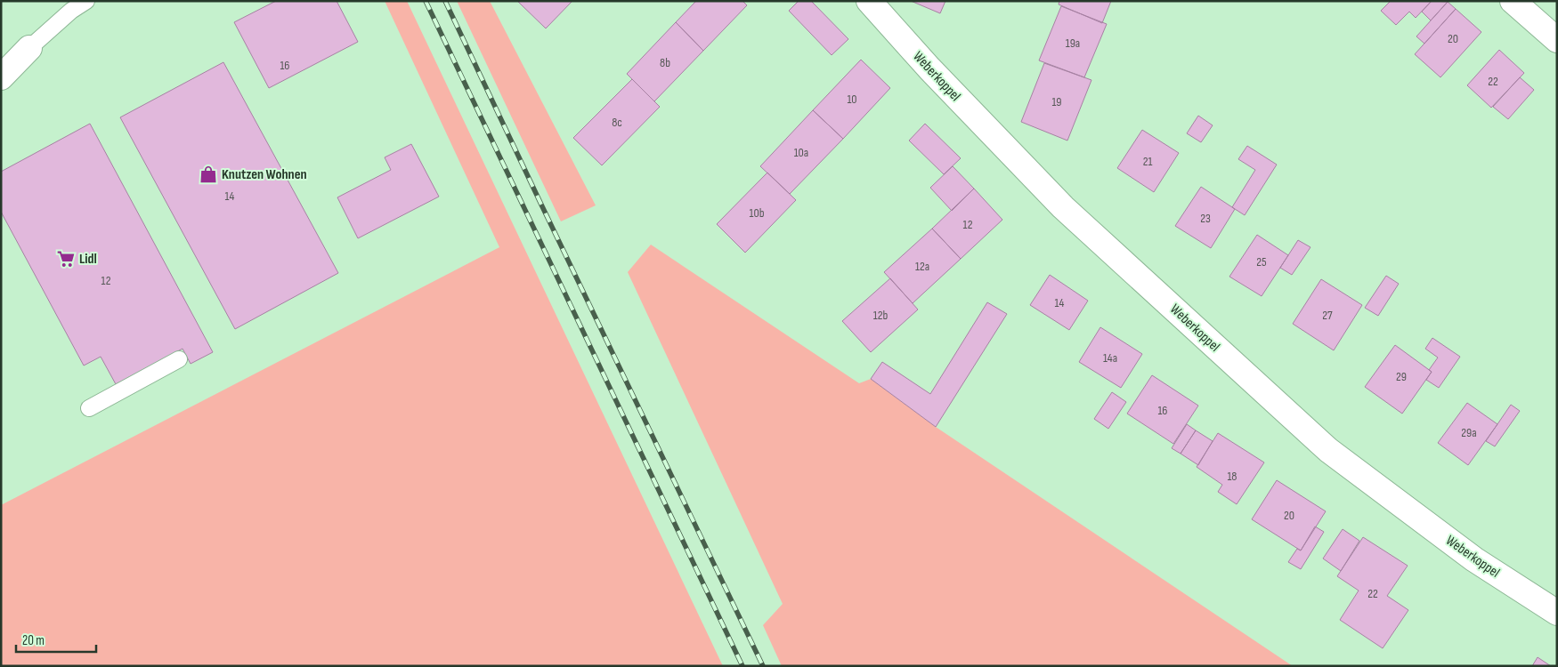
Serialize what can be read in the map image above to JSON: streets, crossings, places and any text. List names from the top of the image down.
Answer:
{
  "streets": {
    "street": ["Weberkoppel"]
  },
  "places": {
    "shop": ["Knutzen Wohnen"],
    "supermarket": ["Lidl"]
  },
  "house_numbers": [
    "20",
    "19a",
    "8b",
    "16",
    "22",
    "10",
    "19",
    "8c",
    "10a",
    "21",
    "14",
    "10b",
    "23",
    "12",
    "25",
    "12a",
    "12",
    "14",
    "12b",
    "27",
    "14a",
    "29",
    "16",
    "29a",
    "18",
    "20",
    "22"
  ],
  "scale_bar": "20 m"
}
